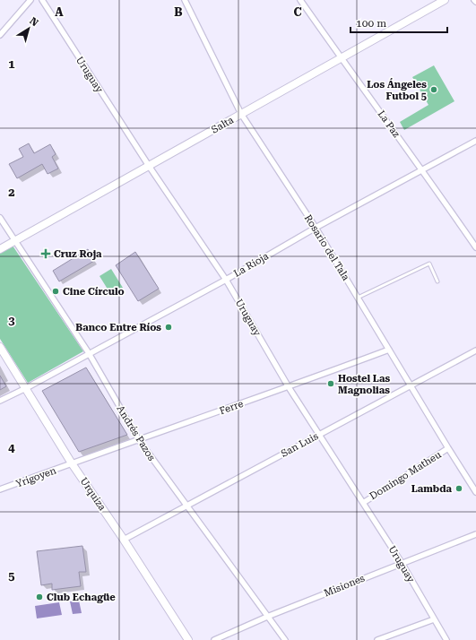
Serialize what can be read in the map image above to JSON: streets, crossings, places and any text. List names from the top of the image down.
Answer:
{
  "streets": {
    "street": [
      "Uruguay",
      "La Paz",
      "Salta",
      "Rosario del Tala",
      "La Rioja",
      "Ferre",
      "Andrés Pazos",
      "San Luis",
      "Domingo Matheu",
      "Yrigoyen",
      "Urquiza",
      "Misiones"
    ]
  },
  "crossings": [
    ["Uruguay", "Salta"],
    ["Uruguay", "La Rioja"],
    ["Uruguay", "Ferre"],
    ["Uruguay", "San Luis"],
    ["Uruguay", "Domingo Matheu"],
    ["Uruguay", "Misiones"],
    ["La Paz", "Salta"],
    ["La Paz", "La Rioja"],
    ["Salta", "Rosario del Tala"],
    ["Salta", "Andrés Pazos"],
    ["Rosario del Tala", "La Rioja"],
    ["Rosario del Tala", "Ferre"],
    ["Rosario del Tala", "San Luis"],
    ["Rosario del Tala", "Domingo Matheu"],
    ["La Rioja", "Andrés Pazos"],
    ["La Rioja", "Urquiza"],
    ["Ferre", "Andrés Pazos"],
    ["Ferre", "Yrigoyen"],
    ["Ferre", "Urquiza"],
    ["Andrés Pazos", "San Luis"],
    ["Andrés Pazos", "Misiones"],
    ["San Luis", "Urquiza"],
    ["Yrigoyen", "Urquiza"]
  ],
  "places": {
    "other": [
      "Los Ángeles Futbol 5",
      "Cine Círculo",
      "Banco Entre Ríos",
      "Hostel Las Magnolias",
      "Lambda",
      "Club Echagüe"
    ],
    "health": ["Cruz Roja"]
  },
  "scale_bar": "100 m",
  "north": "top right",
  "grid": {
    "columns": ["A", "B", "C"],
    "rows": [
      "1",
      "2",
      "3",
      "4",
      "5"
    ]
  }
}
